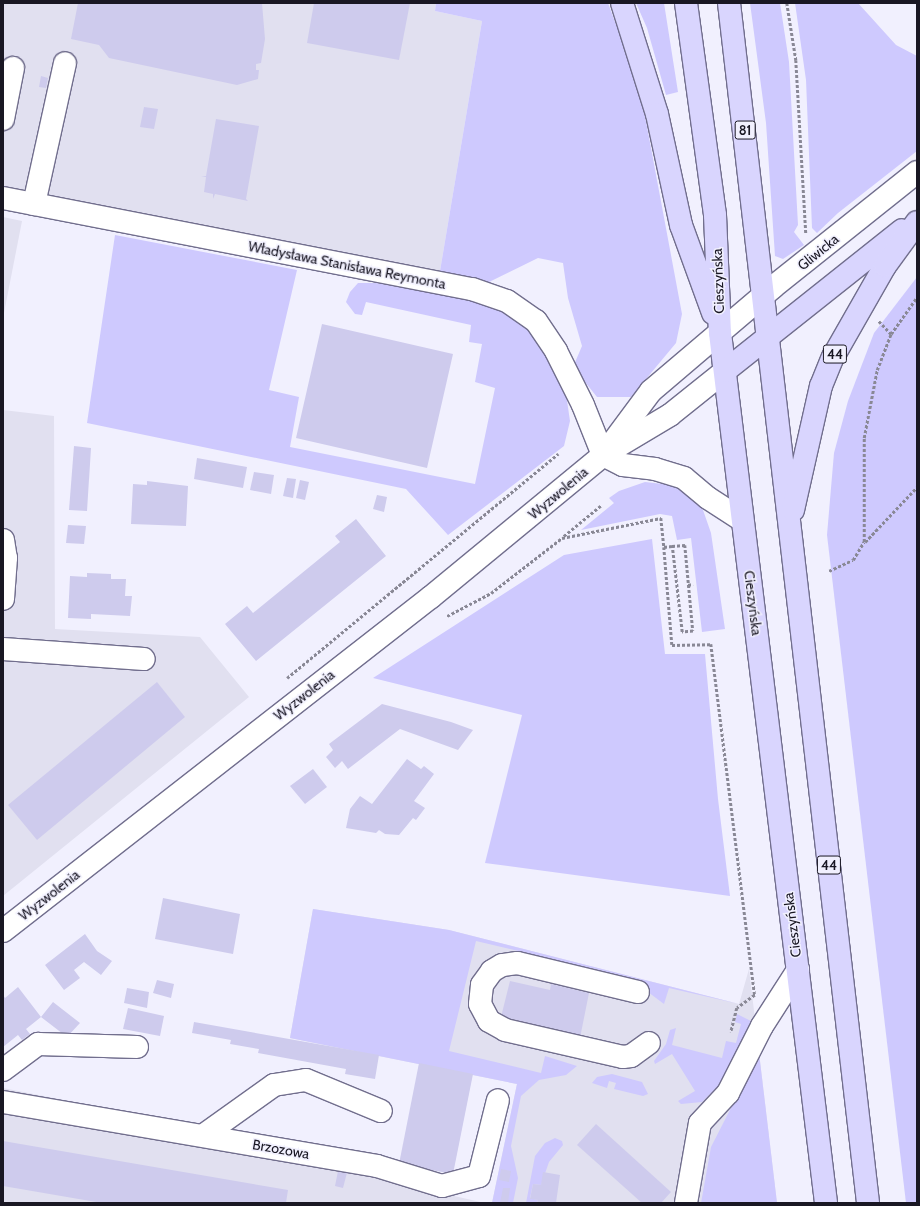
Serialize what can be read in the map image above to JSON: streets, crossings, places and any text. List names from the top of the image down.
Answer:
{
  "streets": {
    "main road": ["81", "Cieszyńska", "44"],
    "street": [
      "Gliwicka",
      "Władysława Stanisława Reymonta",
      "Wyzwolenia",
      "Brzozowa"
    ]
  },
  "crossings": [
    ["81", "Gliwicka"],
    ["81", "44"],
    ["Gliwicka", "Cieszyńska"],
    ["Gliwicka", "Wyzwolenia"],
    ["Władysława Stanisława Reymonta", "Wyzwolenia"],
    ["Cieszyńska", "Wyzwolenia"]
  ]
}
